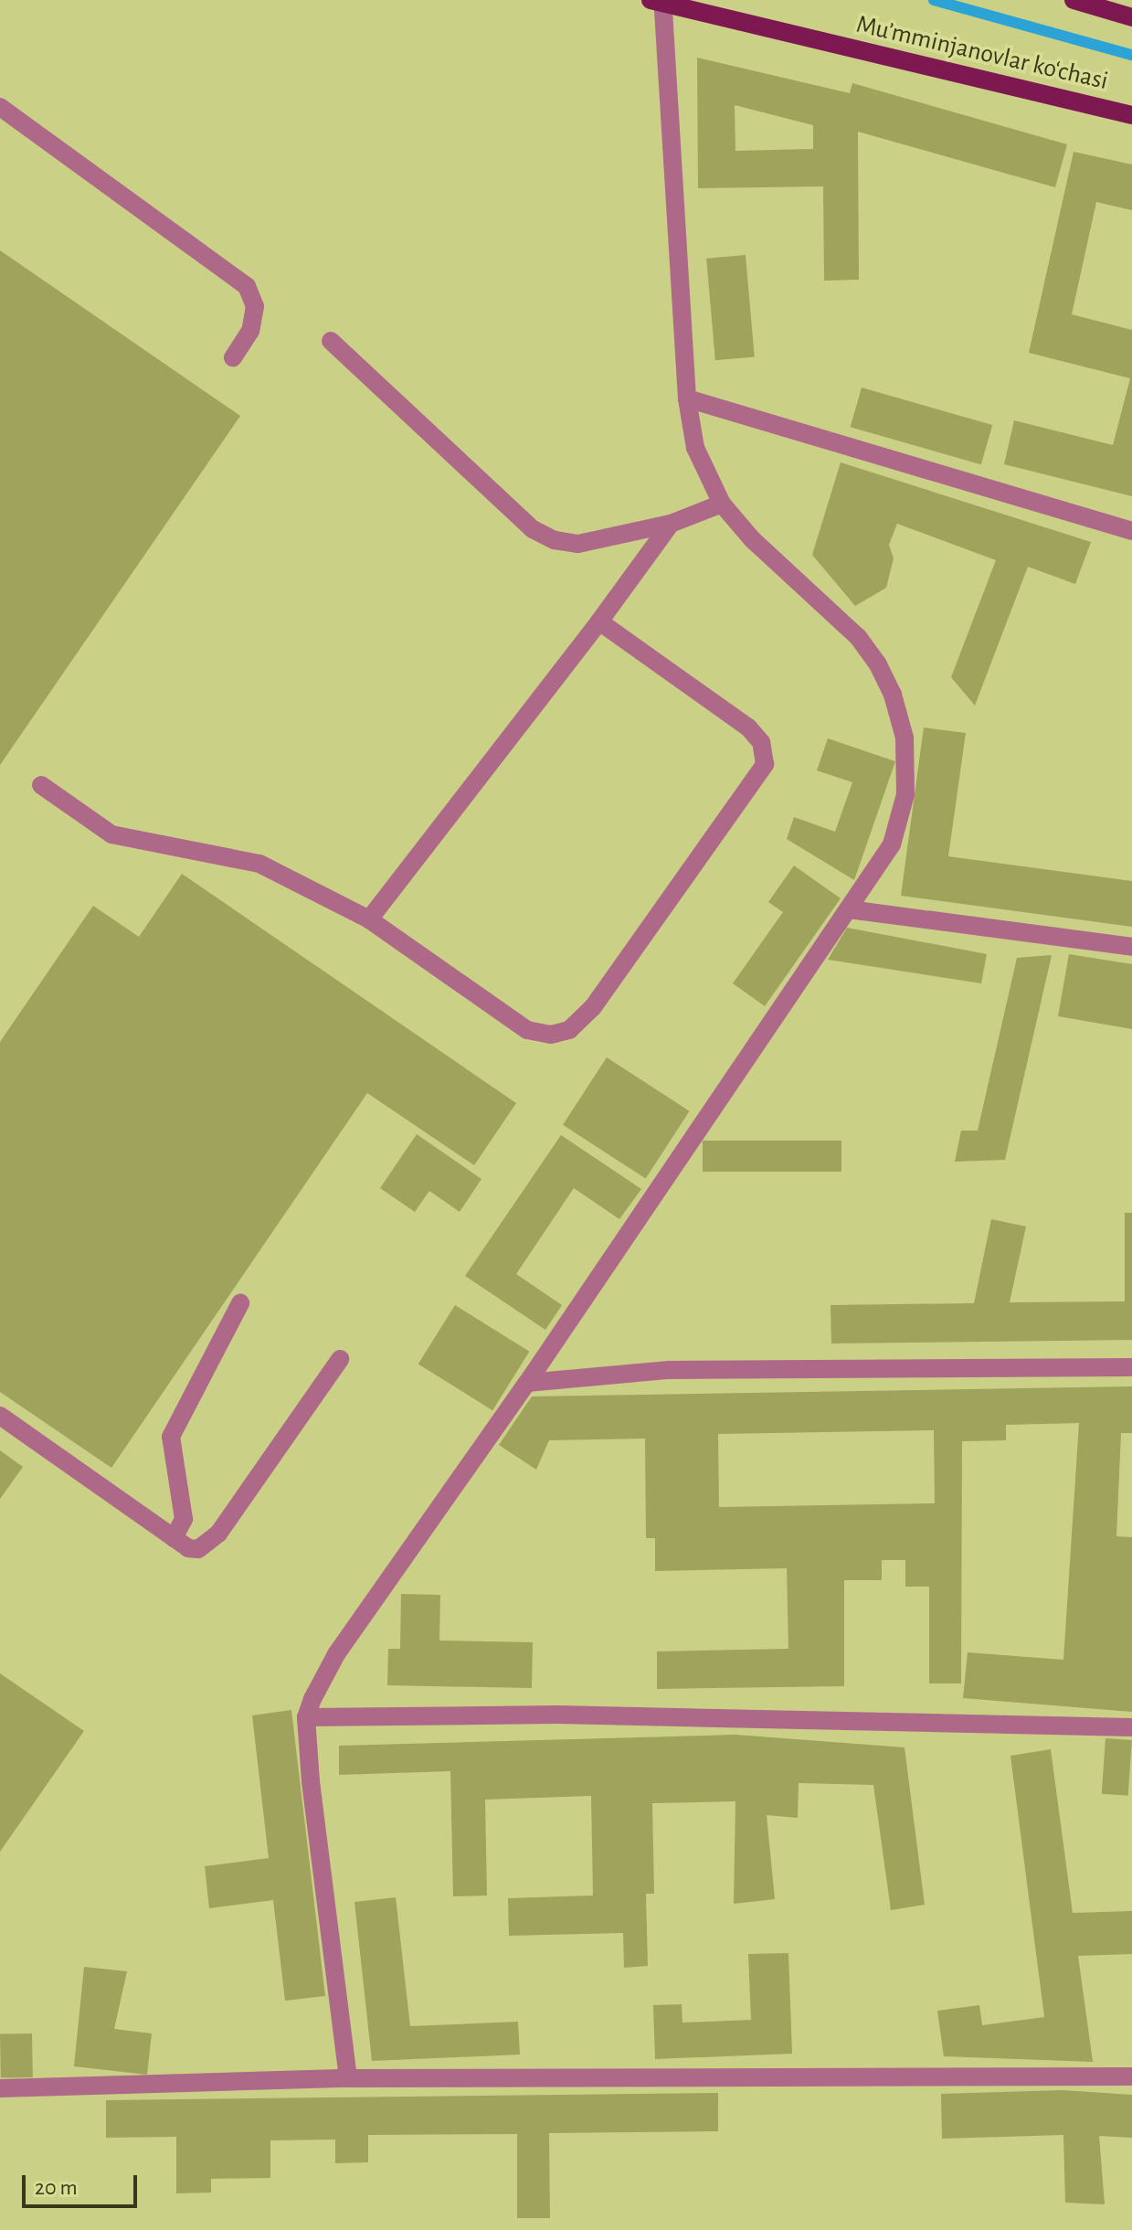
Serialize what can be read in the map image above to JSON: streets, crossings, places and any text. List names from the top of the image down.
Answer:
{
  "streets": {
    "main road": ["Mu’mminjanovlar ko‘chasi"]
  },
  "scale_bar": "20 m"
}
